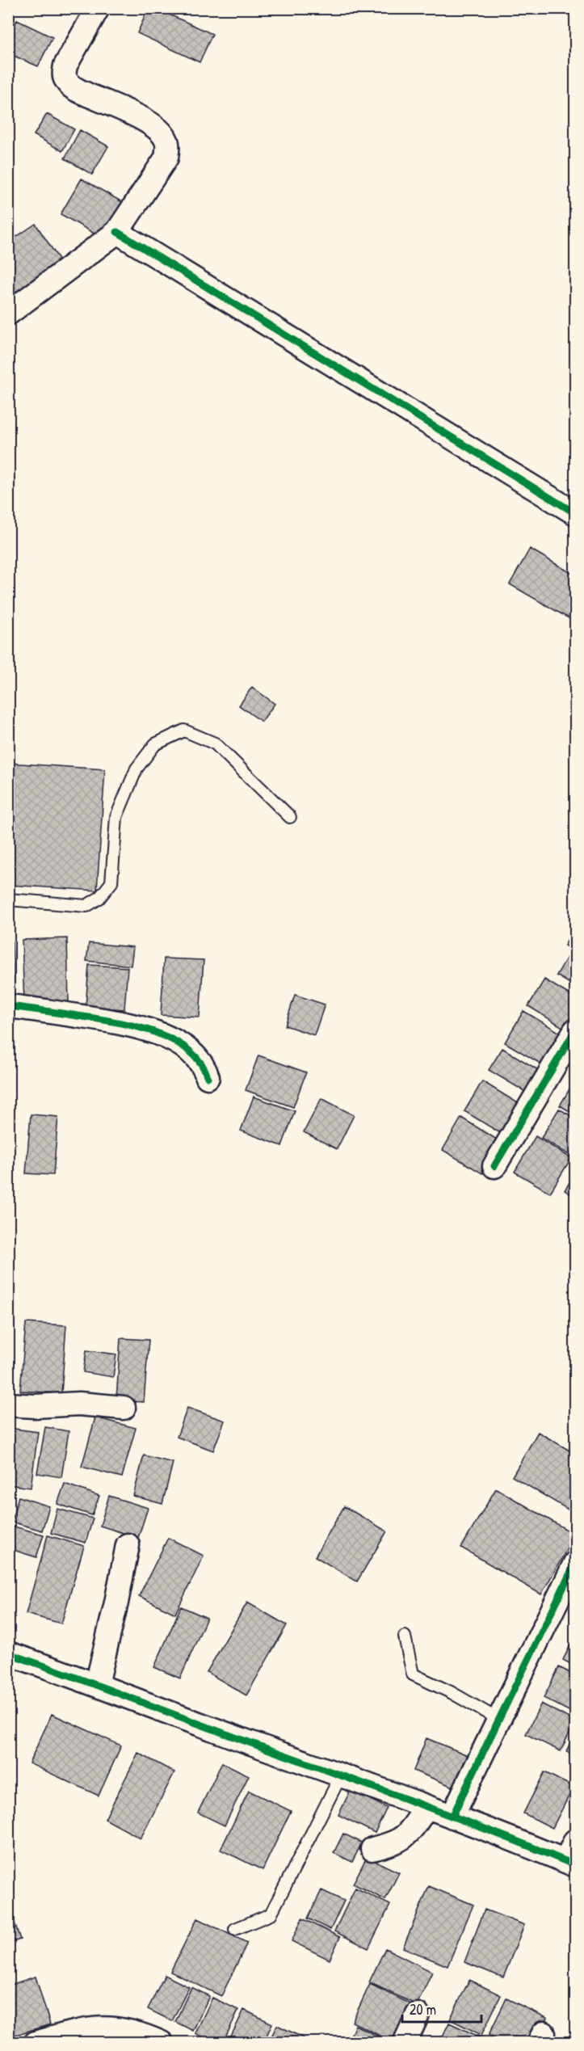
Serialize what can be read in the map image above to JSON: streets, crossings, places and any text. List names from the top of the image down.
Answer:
{
  "scale_bar": "20 m"
}
